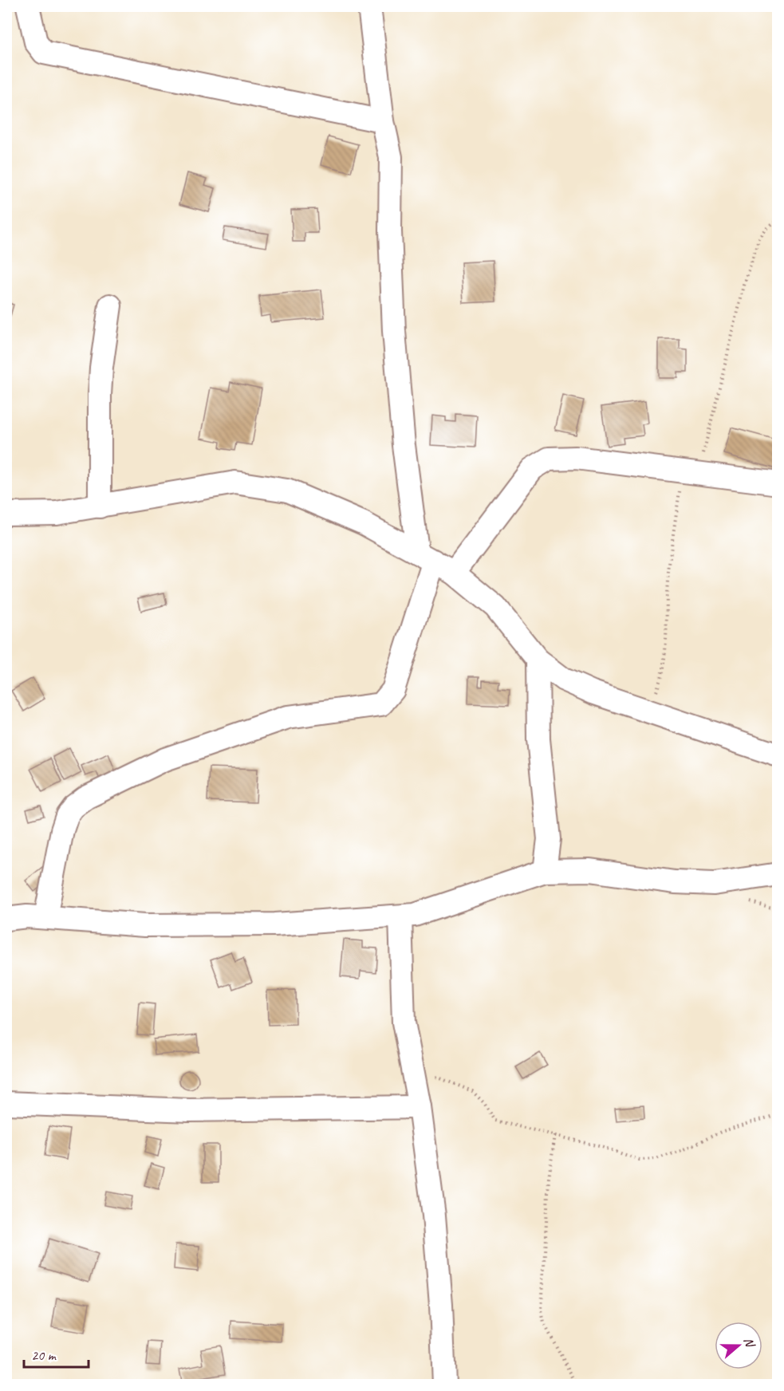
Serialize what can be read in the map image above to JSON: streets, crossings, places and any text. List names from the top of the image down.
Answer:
{
  "scale_bar": "20 m",
  "north": "right"
}
